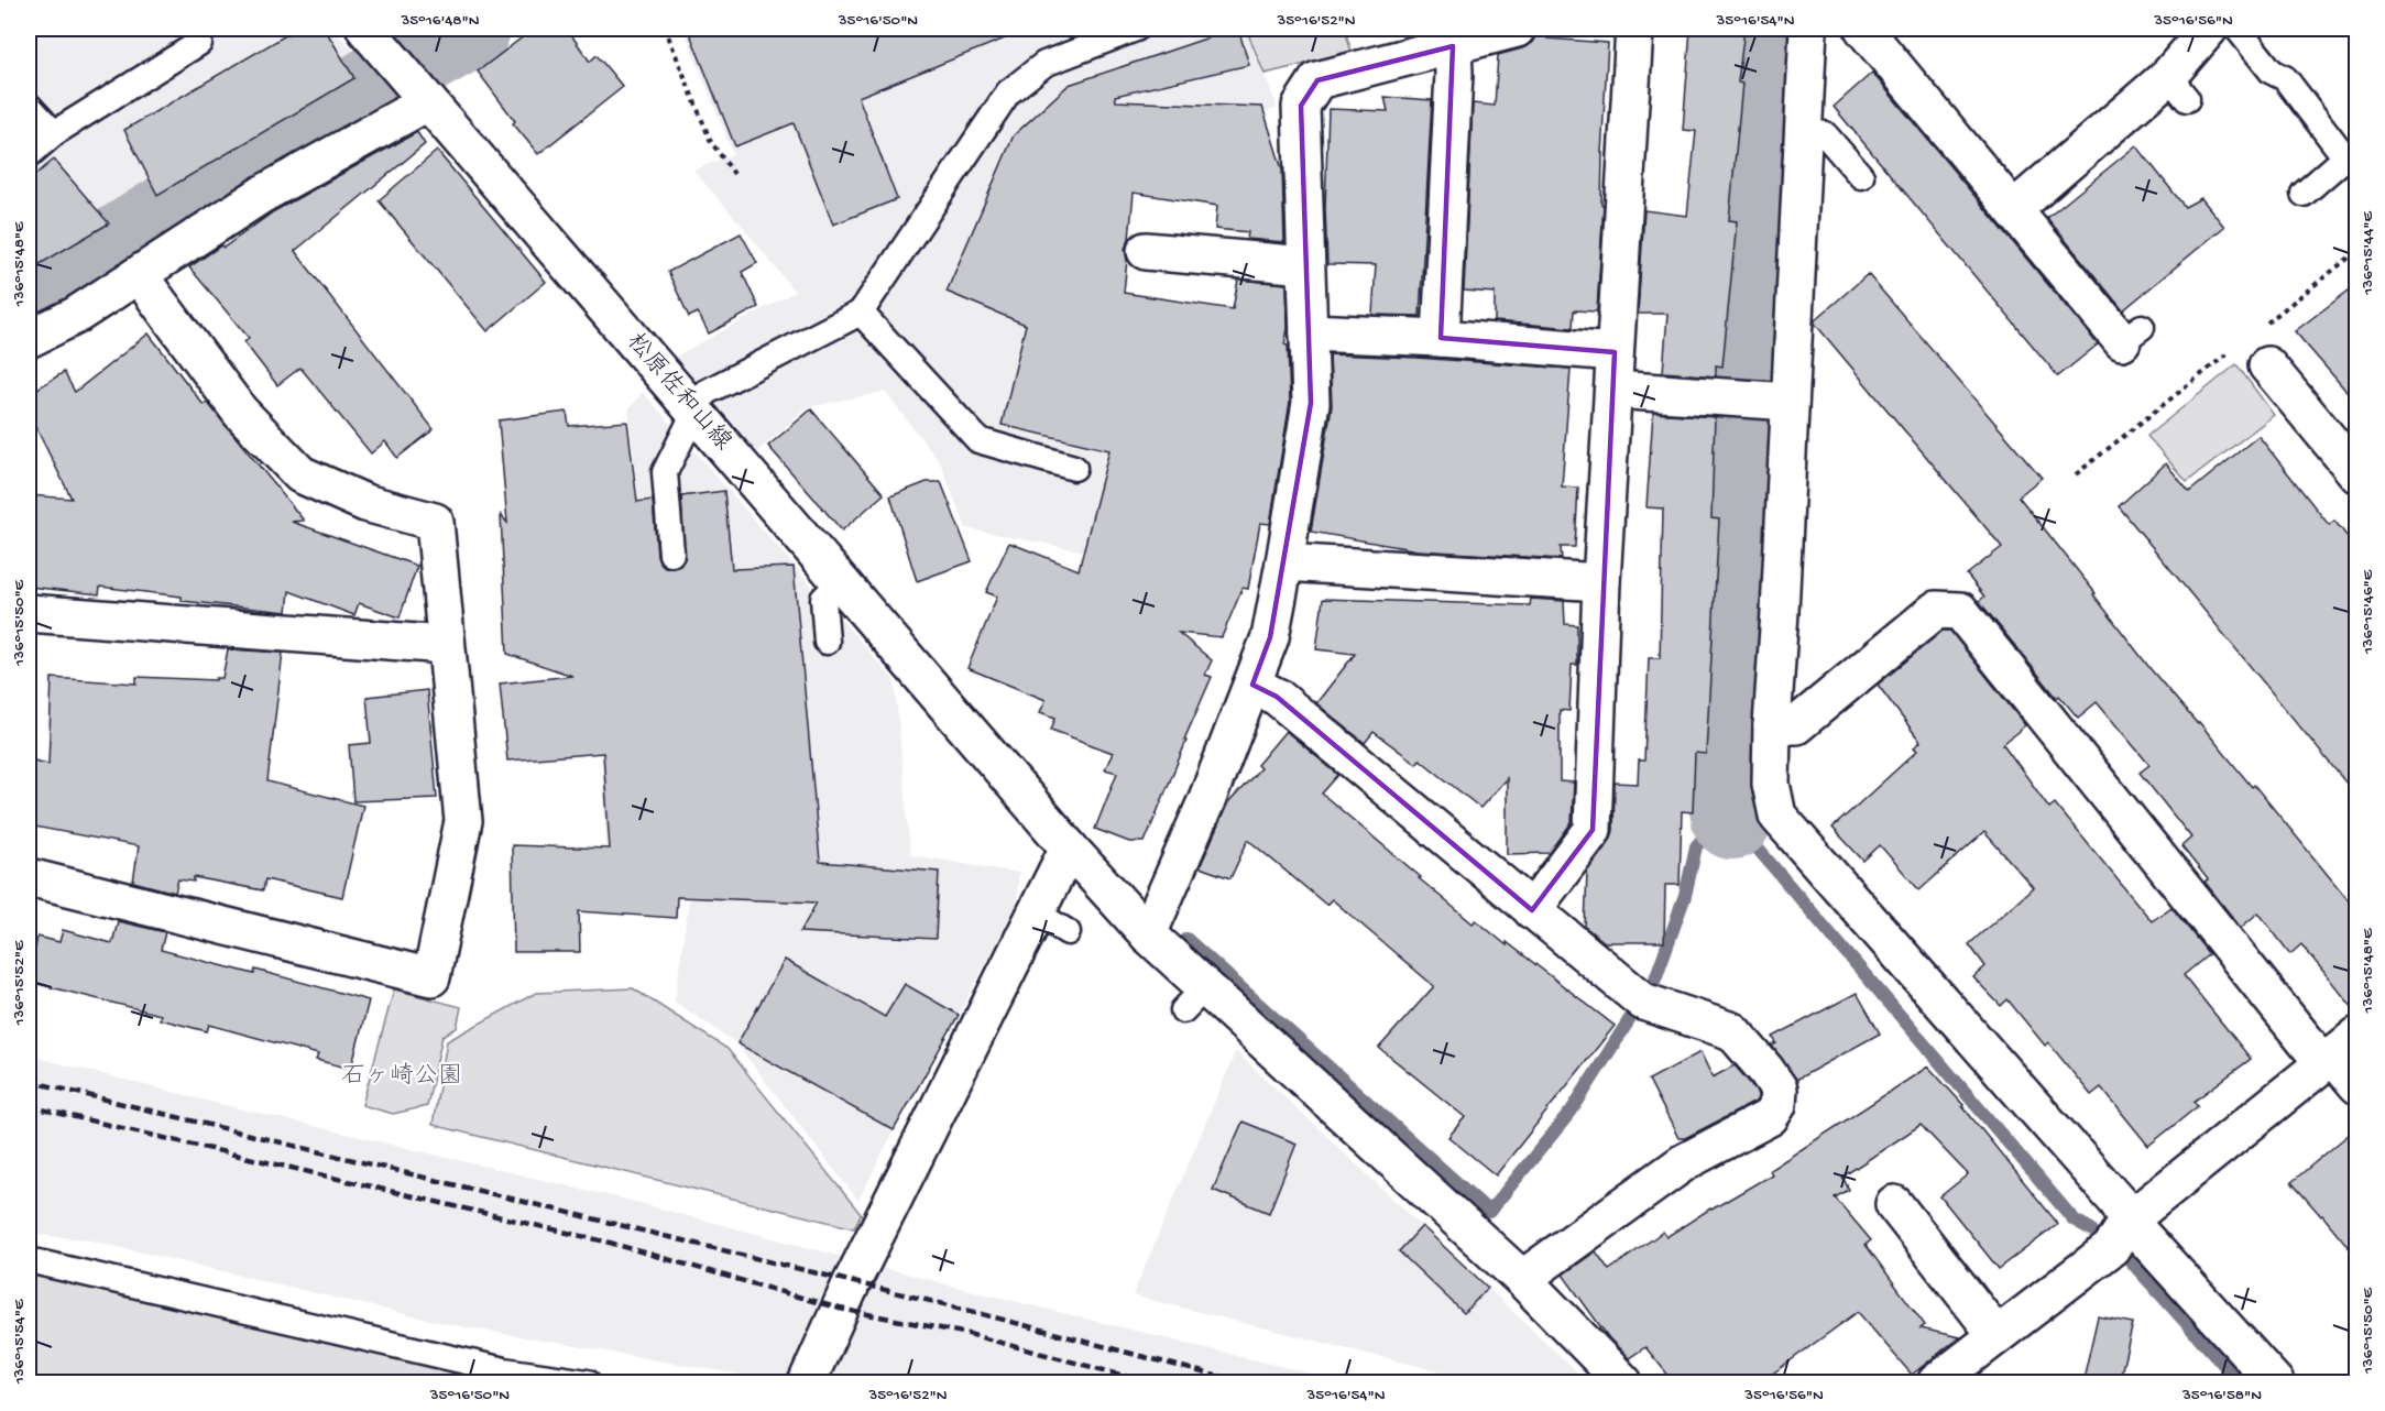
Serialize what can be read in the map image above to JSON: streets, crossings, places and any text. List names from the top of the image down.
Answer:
{
  "streets": {
    "street": ["松原佐和山線"]
  },
  "parks": ["石ヶ崎公園"],
  "coordinates": [
    "35°16'48\"N",
    "35°16'50\"N",
    "35°16'52\"N",
    "35°16'54\"N",
    "35°16'56\"N",
    "136°15'44\"E",
    "136°15'48\"E",
    "136°15'46\"E",
    "136°15'50\"E",
    "136°15'52\"E",
    "136°15'54\"E",
    "35°16'58\"N"
  ]
}
